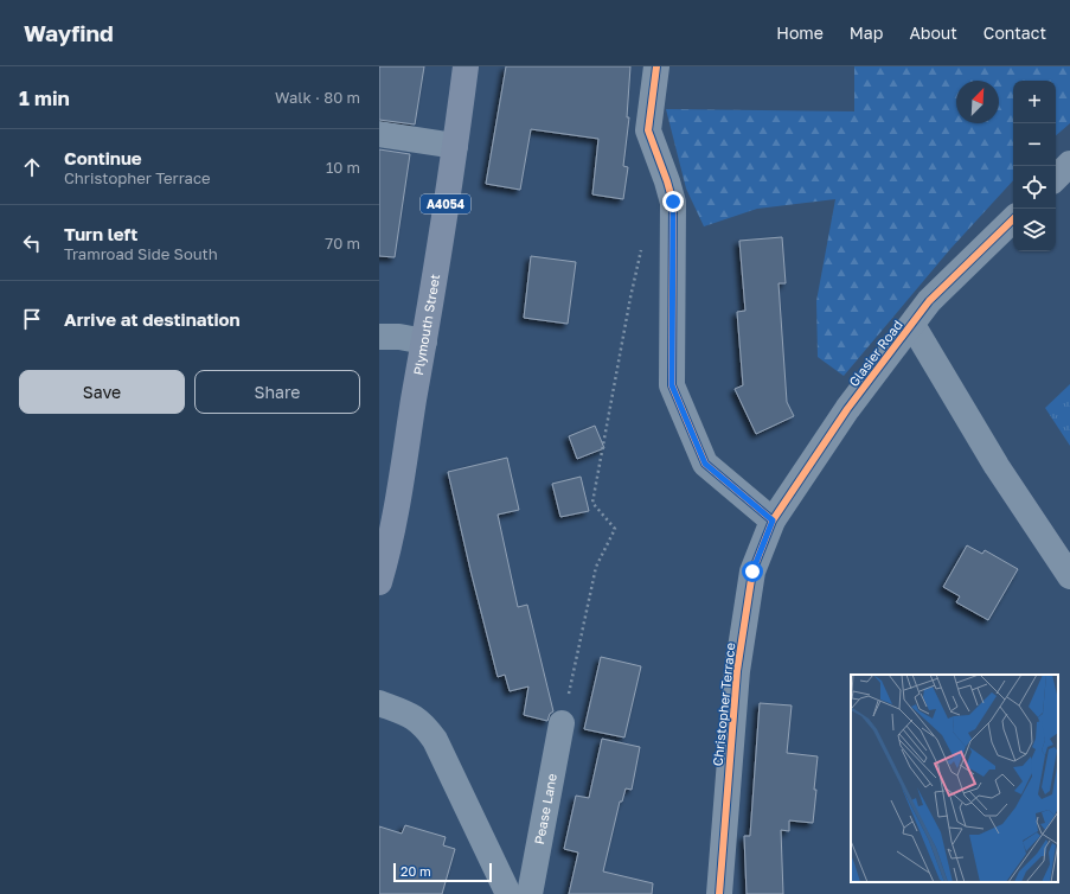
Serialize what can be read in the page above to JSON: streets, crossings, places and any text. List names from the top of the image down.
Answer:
{
  "streets": {
    "main road": ["A4054", "Plymouth Street"],
    "street": ["Glasier Road", "Christopher Terrace", "Pease Lane"]
  },
  "crossings": [
    ["Glasier Road", "Christopher Terrace"]
  ],
  "scale_bar": "20 m",
  "north": "top right",
  "page": {
    "header": "Wayfind",
    "nav": [
      "Home",
      "Map",
      "About",
      "Contact"
    ],
    "heading": ["1 min", "Walk · 80 m"],
    "map_buttons": ["+", "−"],
    "list": [
      ["Continue", "Christopher Terrace", "10 m"],
      ["Turn left", "Tramroad Side South", "70 m"],
      "Arrive at destination"
    ],
    "buttons": ["Save", "Share"],
    "scale": "20 m"
  }
}
